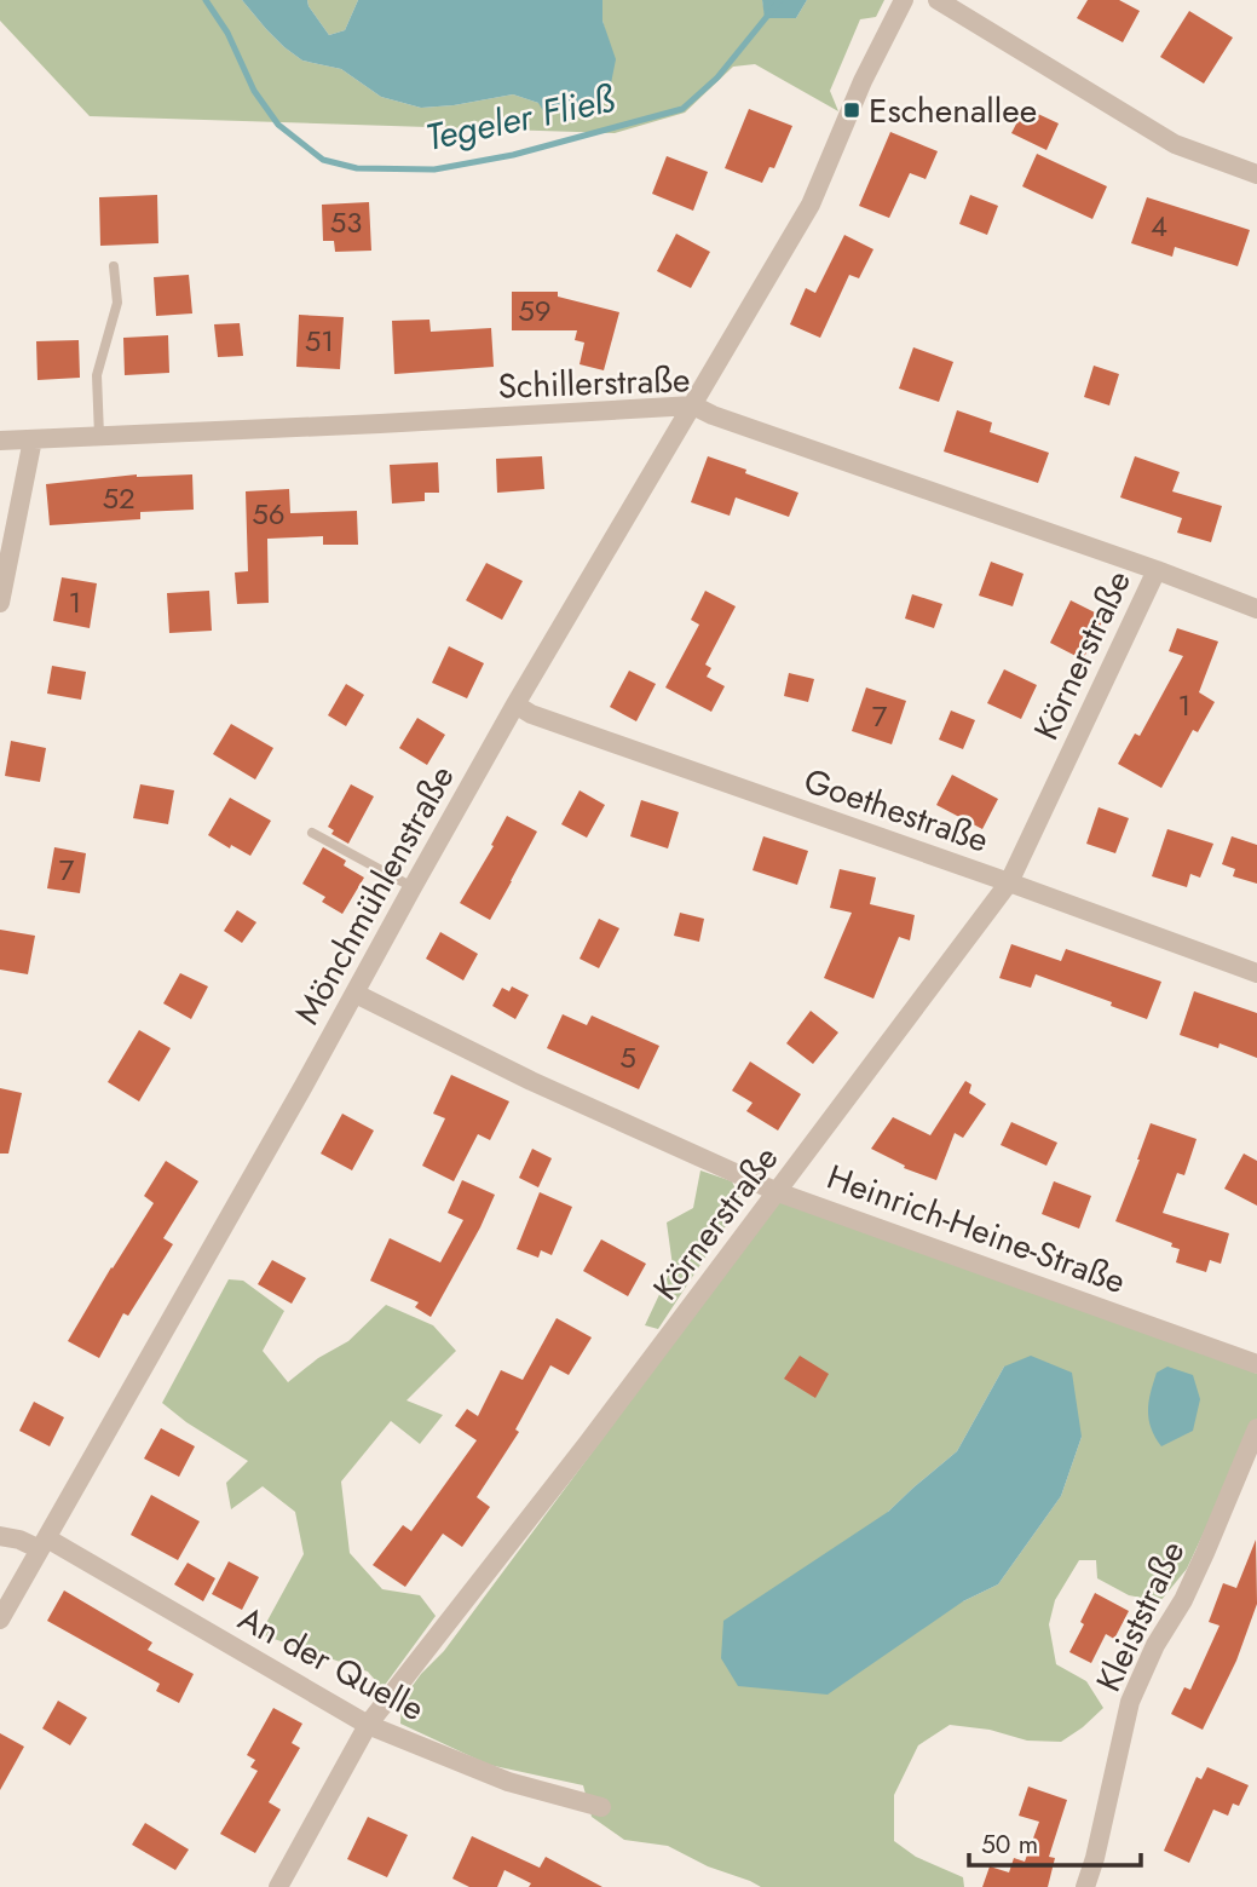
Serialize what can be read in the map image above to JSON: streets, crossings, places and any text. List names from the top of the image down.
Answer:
{
  "streets": {
    "street": [
      "Schillerstraße",
      "Körnerstraße",
      "Goethestraße",
      "Mönchmühlenstraße",
      "Heinrich-Heine-Straße",
      "Kleiststraße",
      "An der Quelle"
    ]
  },
  "crossings": [
    ["Schillerstraße", "Körnerstraße"],
    ["Schillerstraße", "Mönchmühlenstraße"],
    ["Körnerstraße", "Goethestraße"],
    ["Körnerstraße", "Heinrich-Heine-Straße"],
    ["Körnerstraße", "An der Quelle"],
    ["Goethestraße", "Mönchmühlenstraße"],
    ["Mönchmühlenstraße", "Heinrich-Heine-Straße"],
    ["Mönchmühlenstraße", "An der Quelle"]
  ],
  "water": ["Tegeler Fließ"],
  "places": {
    "transit": ["Eschenallee"]
  },
  "house_numbers": [
    "53",
    "4",
    "59",
    "51",
    "52",
    "56",
    "1",
    "1",
    "7",
    "7",
    "5"
  ],
  "scale_bar": "50 m"
}
